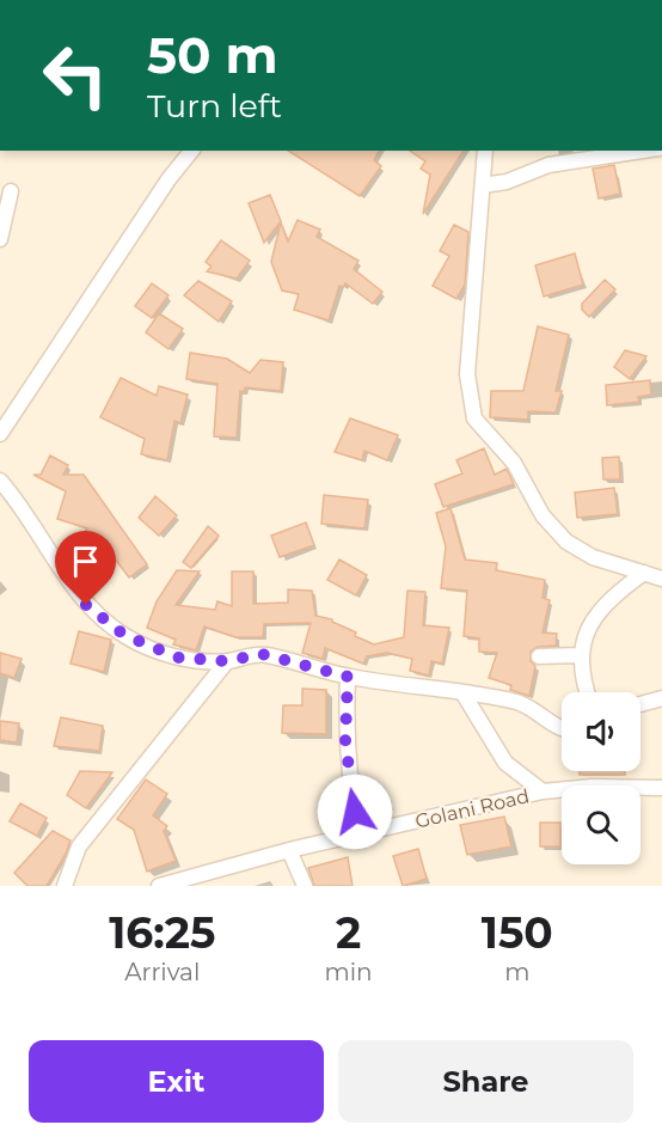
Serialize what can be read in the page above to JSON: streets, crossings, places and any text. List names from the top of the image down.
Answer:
{
  "streets": {
    "street": ["Golani Road"]
  },
  "page": {
    "turn": ["50 m", "Turn left"],
    "eta": [
      "16:25",
      "Arrival",
      "2",
      "min",
      "150",
      "m"
    ],
    "buttons": ["Exit", "Share"]
  }
}
